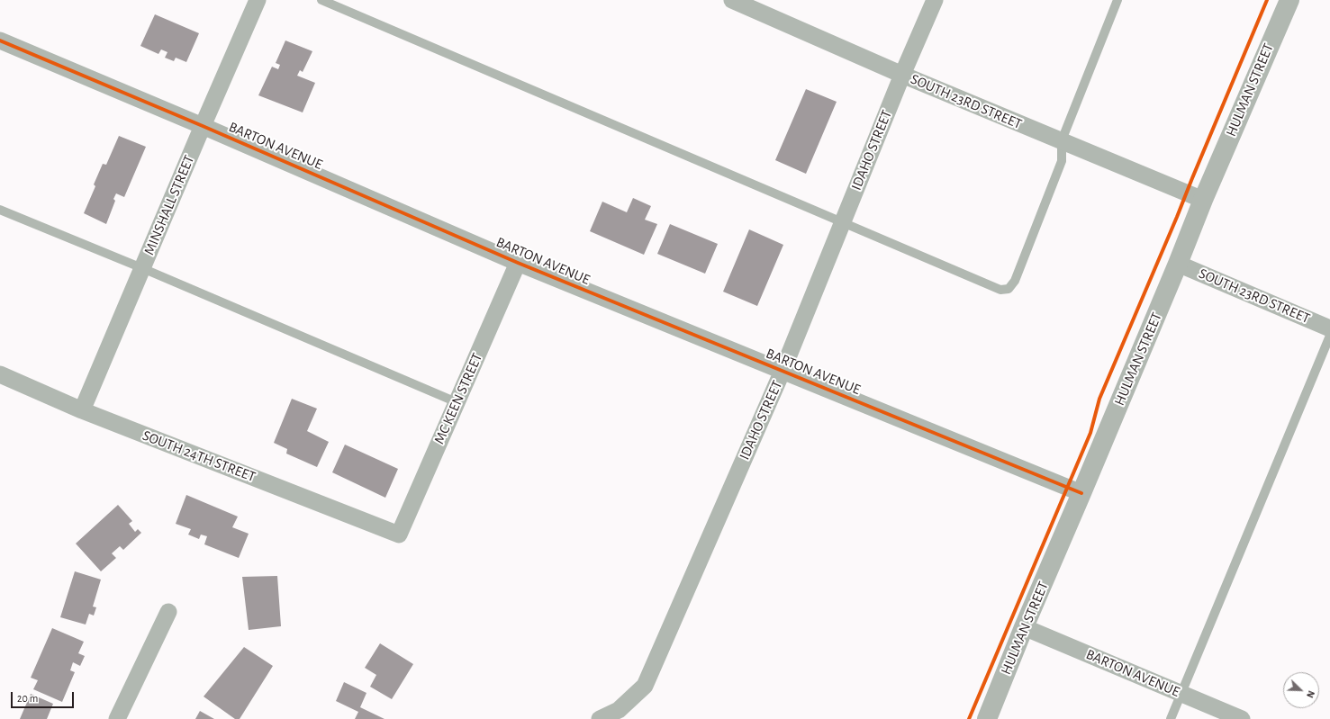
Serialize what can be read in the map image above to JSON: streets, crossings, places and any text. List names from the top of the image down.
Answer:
{
  "streets": {
    "street": [
      "HULMAN STREET",
      "SOUTH 23RD STREET",
      "BARTON AVENUE",
      "IDAHO STREET",
      "MINSHALL STREET",
      "MC KEEN STREET",
      "SOUTH 24TH STREET"
    ]
  },
  "crossings": [
    ["HULMAN STREET", "SOUTH 23RD STREET"],
    ["HULMAN STREET", "BARTON AVENUE"],
    ["SOUTH 23RD STREET", "IDAHO STREET"],
    ["BARTON AVENUE", "IDAHO STREET"],
    ["BARTON AVENUE", "MINSHALL STREET"],
    ["BARTON AVENUE", "MC KEEN STREET"],
    ["MINSHALL STREET", "SOUTH 24TH STREET"],
    ["MC KEEN STREET", "SOUTH 24TH STREET"]
  ],
  "scale_bar": "20 m",
  "north": "bottom right"
}
